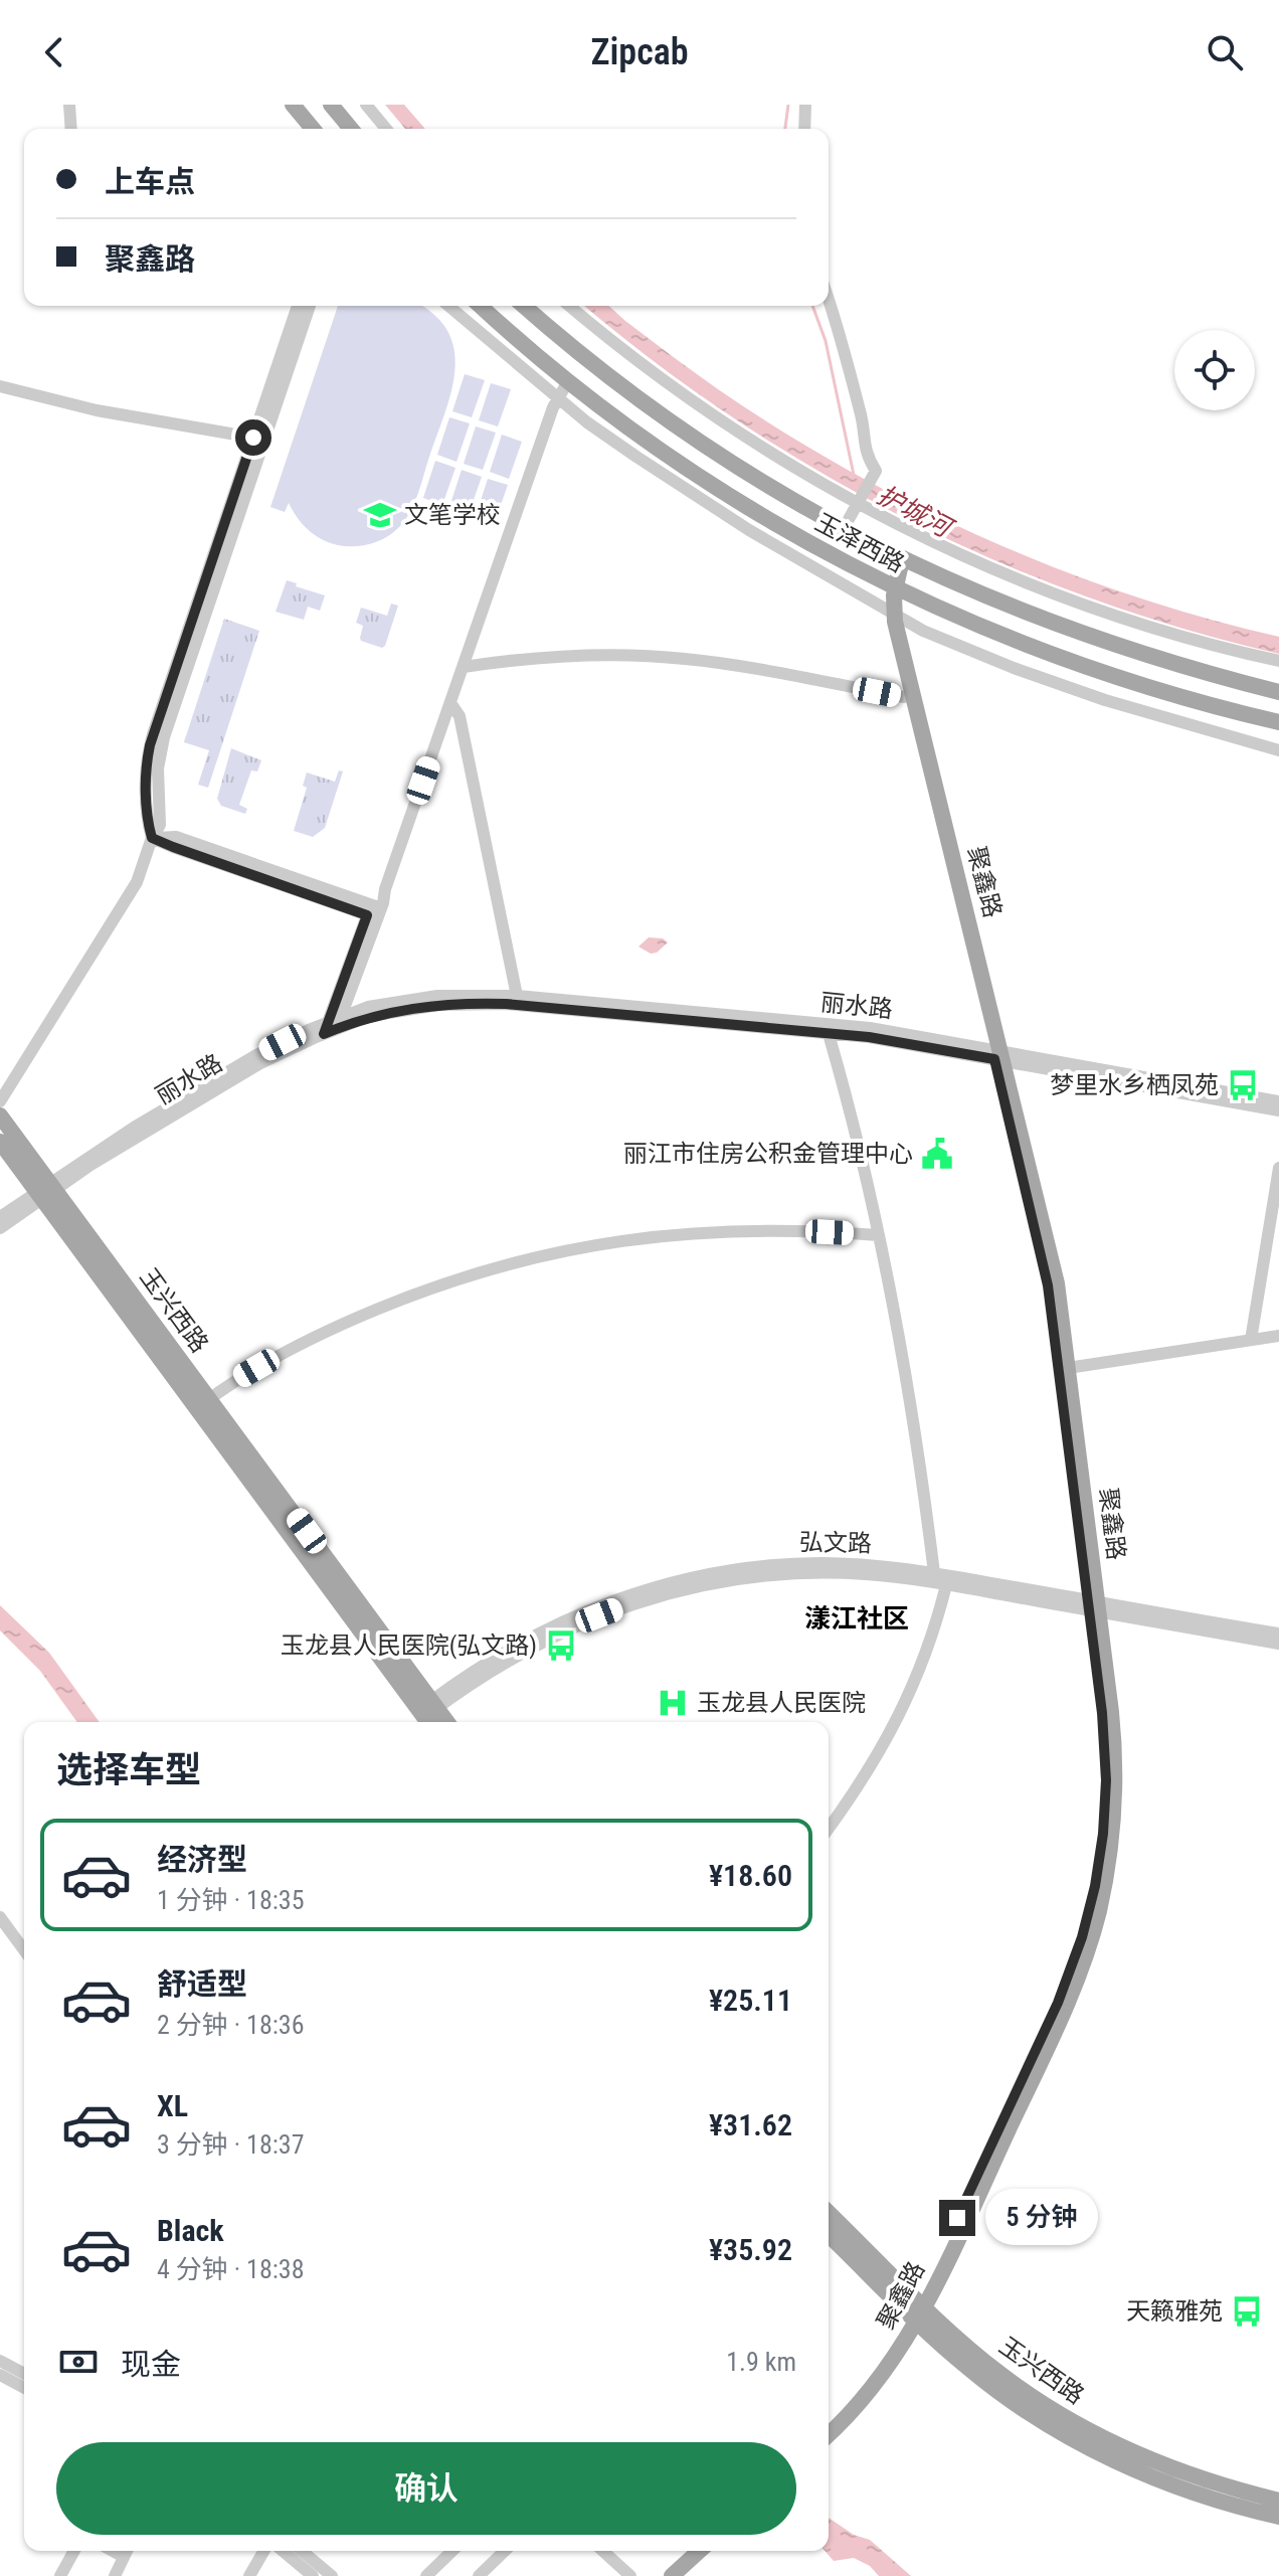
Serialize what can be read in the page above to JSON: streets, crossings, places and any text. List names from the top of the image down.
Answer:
{
  "streets": {
    "main road": ["玉泽西路", "聚鑫路", "玉兴西路"],
    "street": ["丽水路", "弘文路"]
  },
  "crossings": [
    ["玉泽西路", "聚鑫路"],
    ["聚鑫路", "丽水路"],
    ["聚鑫路", "玉兴西路"],
    ["聚鑫路", "弘文路"],
    ["丽水路", "玉兴西路"],
    ["玉兴西路", "弘文路"]
  ],
  "districts": ["漾江社区"],
  "water": ["护城河"],
  "places": {
    "school or university": ["文笔学校"],
    "bus stop": ["梦里水乡栖凤苑", "玉龙县人民医院(弘文路)", "天籁雅苑"],
    "public building": ["丽江市住房公积金管理中心"],
    "hospital": ["玉龙县人民医院"]
  },
  "page": {
    "header": "Zipcab",
    "banner": ["上车点", "聚鑫路"],
    "heading": "选择车型",
    "list": [
      {
        "name": "经济型",
        "note": "1 分钟 · 18:35",
        "value": "¥18.60"
      },
      {
        "name": "舒适型",
        "note": "2 分钟 · 18:36",
        "value": "¥25.11"
      },
      {
        "name": "XL",
        "note": "3 分钟 · 18:37",
        "value": "¥31.62"
      },
      {
        "name": "Black",
        "note": "4 分钟 · 18:38",
        "value": "¥35.92"
      }
    ],
    "bubble": "5 分钟",
    "pay": ["现金", "1.9 km"],
    "buttons": "确认"
  }
}
